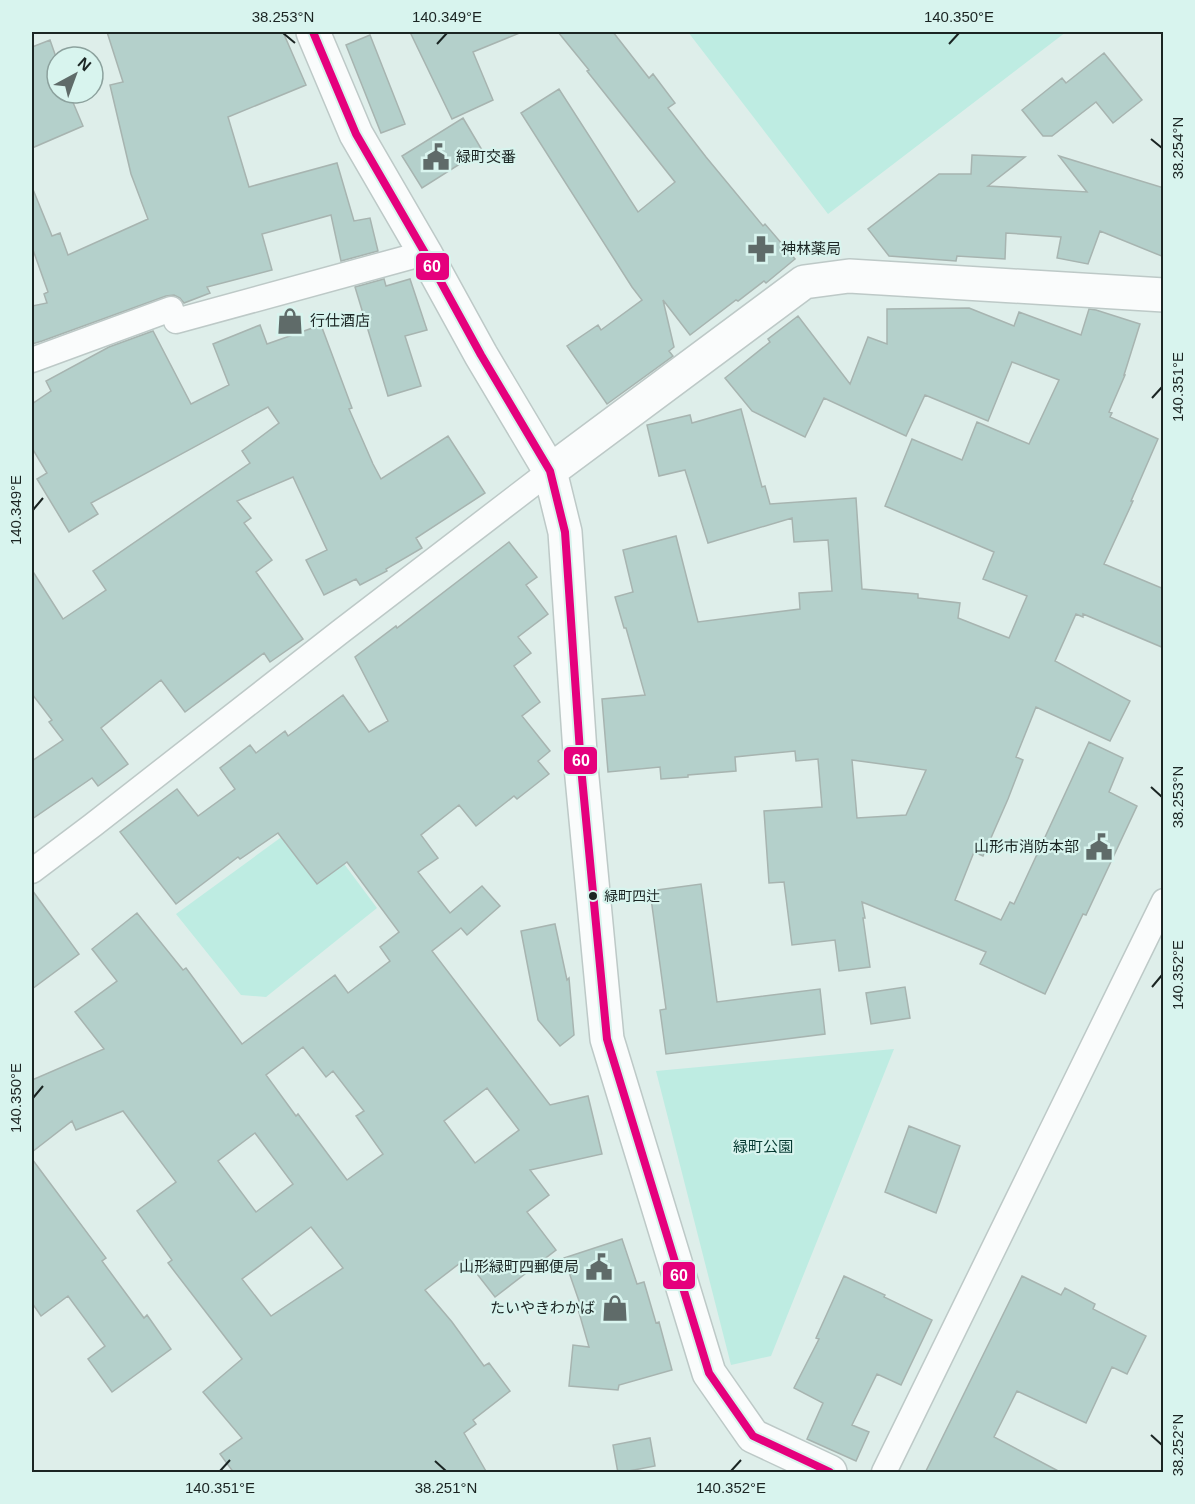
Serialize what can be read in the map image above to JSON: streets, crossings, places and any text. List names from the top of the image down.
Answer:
{
  "parks": ["緑町公園"],
  "places": {
    "public building": ["緑町交番", "山形市消防本部", "山形緑町四郵便局"],
    "pharmacy": ["神林薬局"],
    "shop": ["行仕酒店", "たいやきわかば"],
    "other": ["緑町四辻"]
  },
  "lines": ["transit line 60"],
  "north": "top right",
  "coordinates": [
    "38.253°N",
    "140.349°E",
    "140.350°E",
    "38.254°N",
    "140.351°E",
    "140.352°E",
    "38.252°N",
    "38.251°N"
  ]
}
